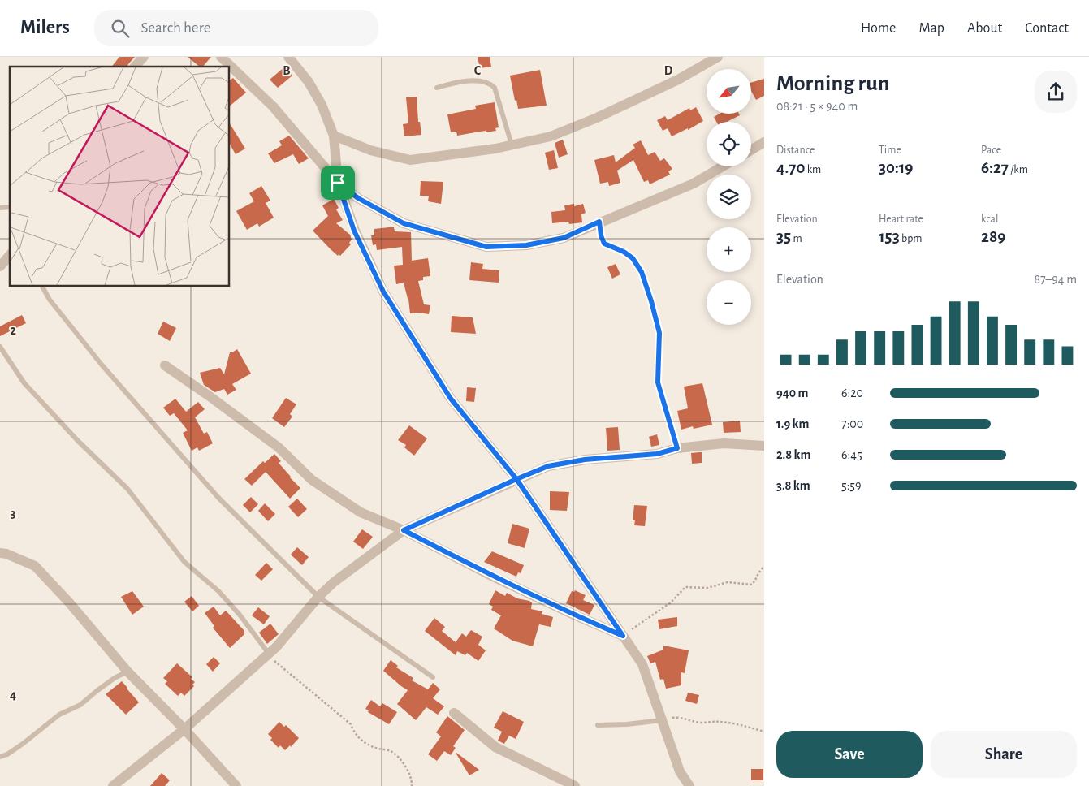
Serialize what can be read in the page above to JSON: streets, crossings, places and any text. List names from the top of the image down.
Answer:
{
  "north": "bottom left",
  "page": {
    "header": "Milers",
    "search": "Search here",
    "nav": [
      "Home",
      "Map",
      "About",
      "Contact"
    ],
    "heading": ["Morning run", "08:21 · 5 × 940 m"],
    "map_buttons": ["+", "−"],
    "stats": [
      ["Distance", "4.70 km"],
      ["Time", "30:19"],
      ["Pace", "6:27 /km"],
      ["Elevation", "35 m"],
      ["Heart rate", "153 bpm"],
      ["kcal", "289"]
    ],
    "chart": ["Elevation", "87–94 m"],
    "list": [
      {
        "name": "940 m",
        "note": "6:20"
      },
      {
        "name": "1.9 km",
        "note": "7:00"
      },
      {
        "name": "2.8 km",
        "note": "6:45"
      },
      {
        "name": "3.8 km",
        "note": "5:59"
      }
    ],
    "buttons": ["Save", "Share"]
  },
  "grid": {
    "columns": ["B", "C", "D"],
    "rows": ["2", "3", "4"]
  }
}
